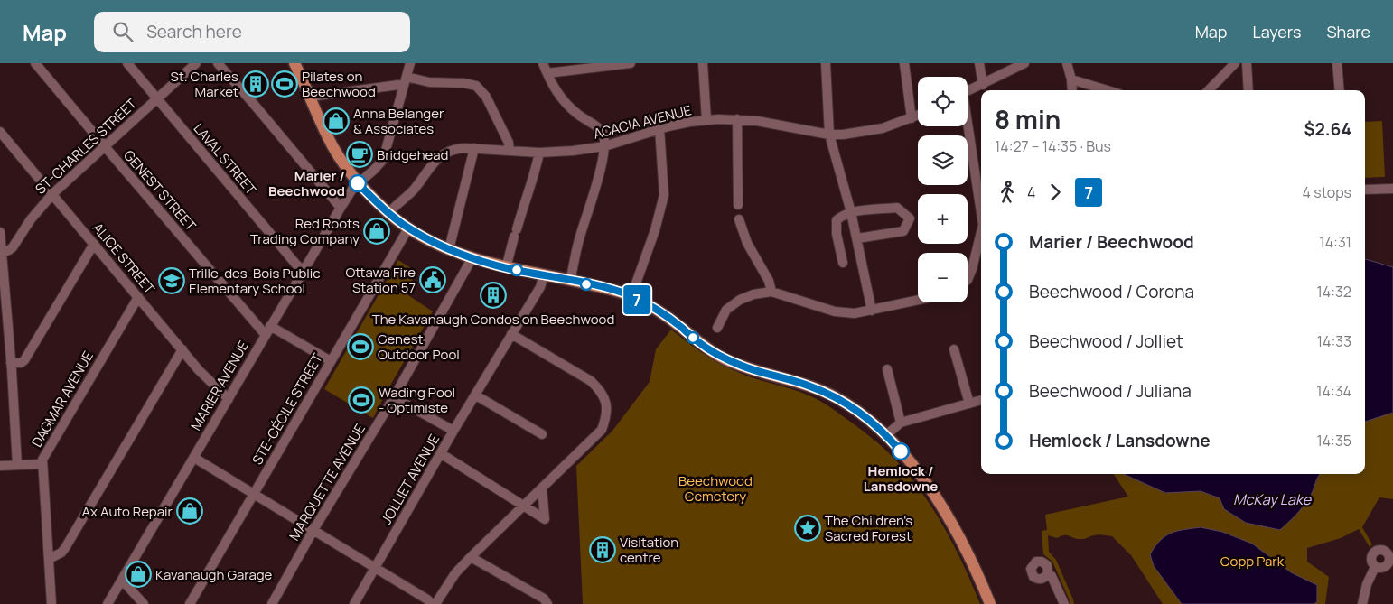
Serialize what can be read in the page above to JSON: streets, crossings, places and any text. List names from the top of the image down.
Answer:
{
  "streets": {
    "street": [
      "ACACIA AVENUE",
      "ST-CHARLES STREET",
      "LAVAL STREET",
      "GENEST STREET",
      "ALICE STREET",
      "MARIER AVENUE",
      "DAGMAR AVENUE",
      "STE-CÉCILE STREET",
      "JOLLIET AVENUE",
      "MARQUETTE AVENUE"
    ]
  },
  "crossings": [
    ["ST-CHARLES STREET", "LAVAL STREET"],
    ["ST-CHARLES STREET", "GENEST STREET"],
    ["ST-CHARLES STREET", "ALICE STREET"],
    ["LAVAL STREET", "MARIER AVENUE"],
    ["GENEST STREET", "MARIER AVENUE"],
    ["ALICE STREET", "MARIER AVENUE"],
    ["ALICE STREET", "DAGMAR AVENUE"]
  ],
  "water": ["McKay Lake"],
  "parks": ["Beechwood Cemetery", "Copp Park"],
  "places": {
    "building": ["St. Charles Market", "The Kavanaugh Condos on Beechwood", "Visitation centre"],
    "sports": ["Pilates on Beechwood", "Genest Outdoor Pool", "Wading Pool - Optimiste"],
    "shop": [
      "Anna Belanger & Associates",
      "Red Roots Trading Company",
      "Ax Auto Repair",
      "Kavanaugh Garage"
    ],
    "cafe": ["Bridgehead"],
    "other": ["Marier / Beechwood", "Hemlock / Lansdowne"],
    "public building": ["Ottawa Fire Station 57"],
    "school or university": ["Trille-des-Bois Public Elementary School"],
    "place": ["The Children's Sacred Forest"]
  },
  "lines": ["bus line 7"],
  "page": {
    "header": "Map",
    "search": "Search here",
    "nav": ["Map", "Layers", "Share"],
    "on_map": "7",
    "map_buttons": ["+", "−"],
    "heading": ["8 min", "14:27 – 14:35 · Bus", "$2.64"],
    "legs": ["4", "7", "4 stops"],
    "list": [
      {
        "name": "Marier / Beechwood",
        "value": "14:31"
      },
      {
        "name": "Beechwood / Corona",
        "value": "14:32"
      },
      {
        "name": "Beechwood / Jolliet",
        "value": "14:33"
      },
      {
        "name": "Beechwood / Juliana",
        "value": "14:34"
      },
      {
        "name": "Hemlock / Lansdowne",
        "value": "14:35"
      }
    ]
  }
}
